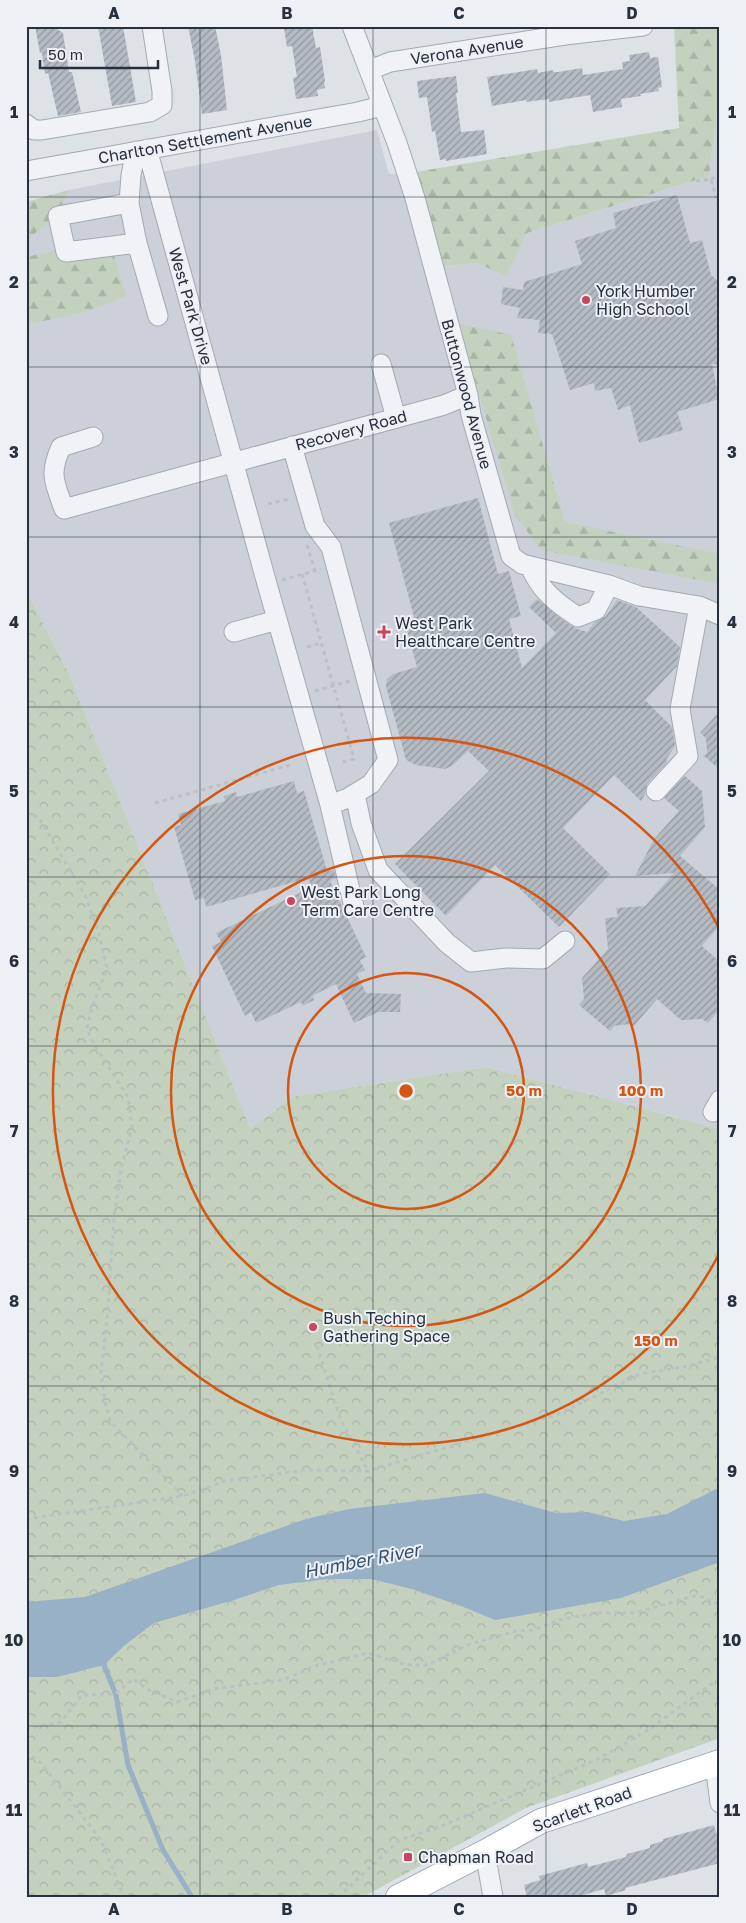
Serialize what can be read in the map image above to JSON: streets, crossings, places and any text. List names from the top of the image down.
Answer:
{
  "streets": {
    "main road": ["Scarlett Road"],
    "street": [
      "Verona Avenue",
      "Charlton Settlement Avenue",
      "West Park Drive",
      "Buttonwood Avenue",
      "Recovery Road"
    ]
  },
  "crossings": [
    ["Verona Avenue", "Buttonwood Avenue"],
    ["Charlton Settlement Avenue", "West Park Drive"],
    ["Charlton Settlement Avenue", "Buttonwood Avenue"],
    ["West Park Drive", "Recovery Road"],
    ["Buttonwood Avenue", "Recovery Road"]
  ],
  "water": ["Humber River"],
  "places": {
    "other": ["York Humber High School", "West Park Long Term Care Centre", "Bush Teching Gathering Space"],
    "health": ["West Park Healthcare Centre"],
    "transit": ["Chapman Road"]
  },
  "scale_bar": "50 m",
  "grid": {
    "columns": [
      "A",
      "B",
      "C",
      "D"
    ],
    "rows": [
      "1",
      "2",
      "3",
      "4",
      "5",
      "6",
      "7",
      "8",
      "9",
      "10",
      "11"
    ]
  },
  "rings": ["50 m", "100 m", "150 m"]
}
